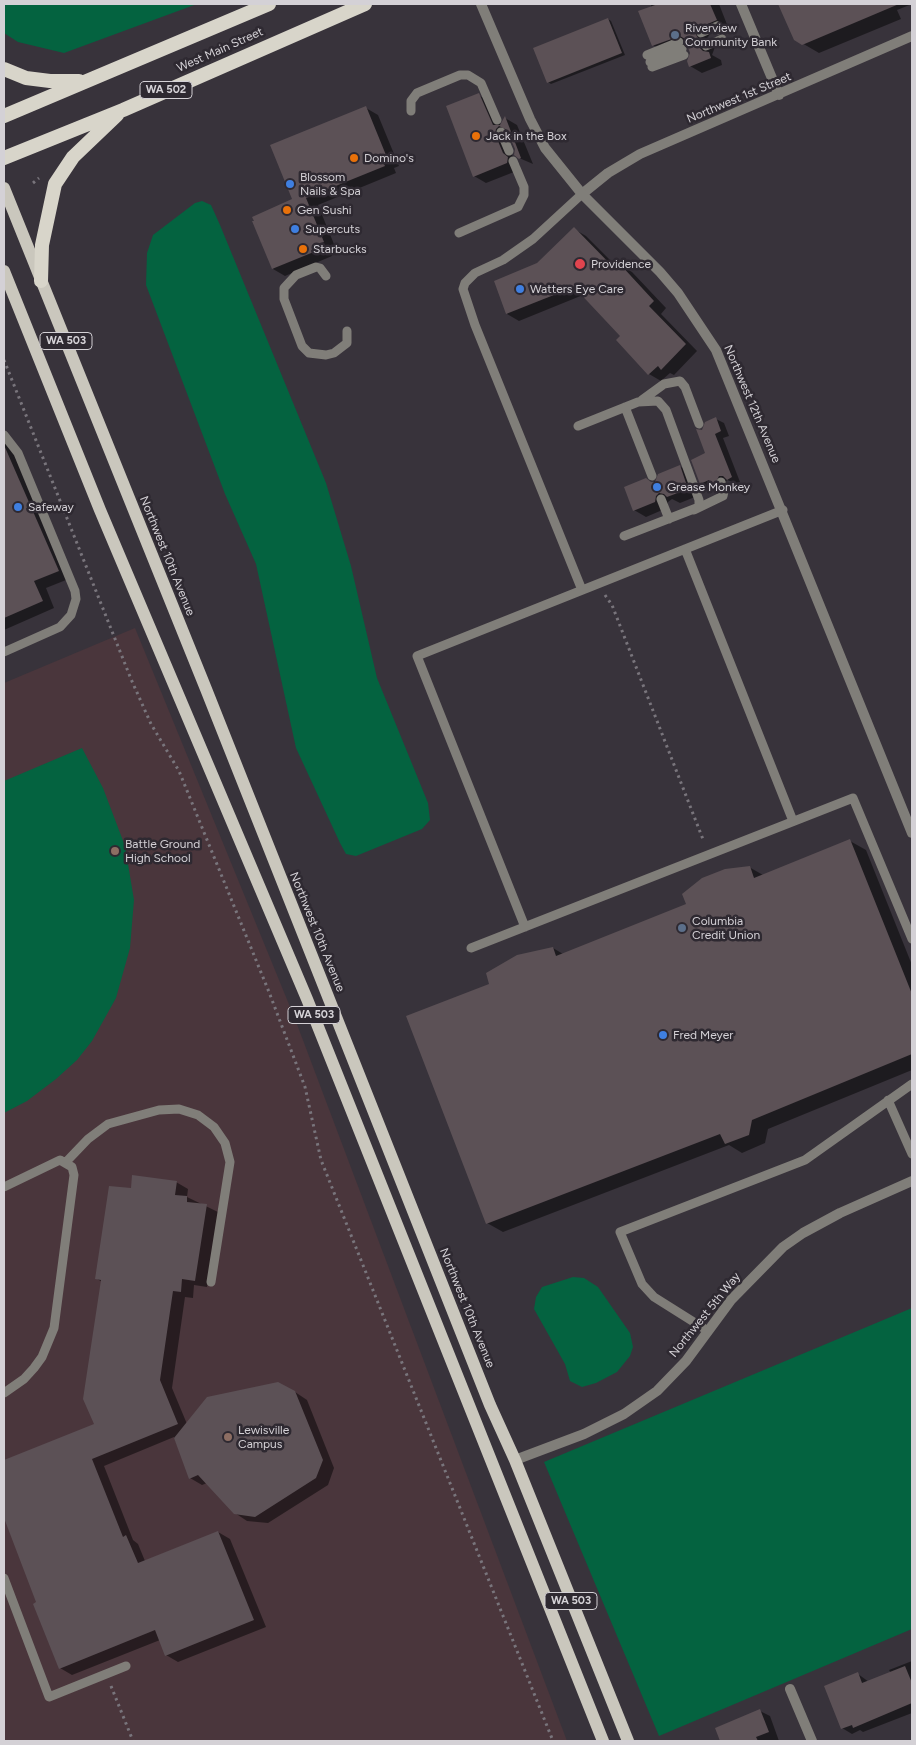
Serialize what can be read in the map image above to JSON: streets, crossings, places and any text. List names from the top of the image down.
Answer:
{
  "streets": {
    "highway": ["West Main Street", "WA 502"],
    "main road": ["WA 503", "Northwest 10th Avenue"],
    "street": ["Northwest 1st Street", "Northwest 12th Avenue", "Northwest 5th Way"]
  },
  "crossings": [
    ["Northwest 1st Street", "Northwest 12th Avenue"],
    ["Northwest 10th Avenue", "Northwest 5th Way"]
  ],
  "places": [
    "Riverview Community Bank",
    "Jack in the Box",
    "Domino's",
    "Blossom Nails & Spa",
    "Gen Sushi",
    "Supercuts",
    "Starbucks",
    "Providence",
    "Watters Eye Care",
    "Grease Monkey",
    "Safeway",
    "Battle Ground High School",
    "Columbia Credit Union",
    "Fred Meyer",
    "Lewisville Campus"
  ]
}
